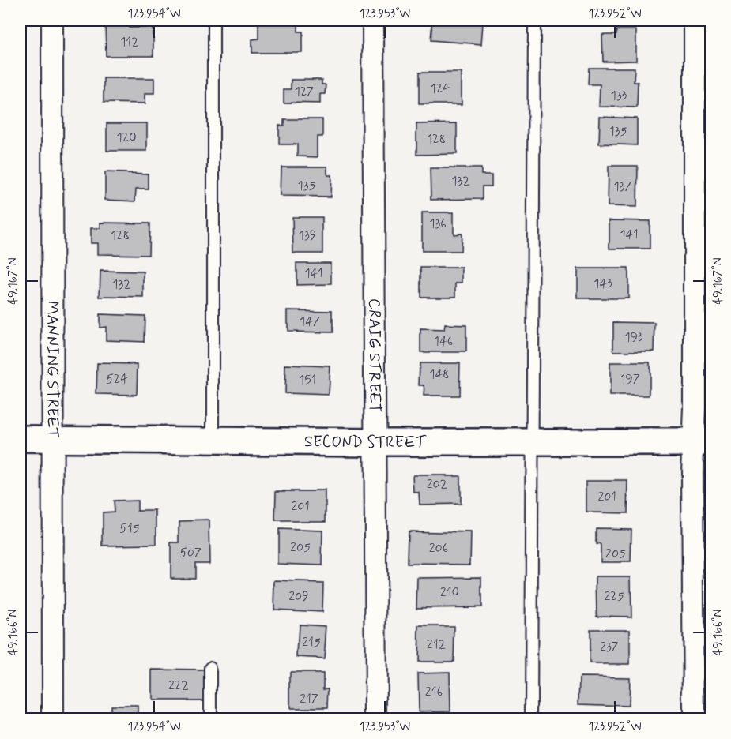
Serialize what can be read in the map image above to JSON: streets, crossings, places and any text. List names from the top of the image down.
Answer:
{
  "streets": {
    "street": ["CRAIG STREET", "MANNING STREET", "SECOND STREET"]
  },
  "crossings": [
    ["CRAIG STREET", "SECOND STREET"],
    ["MANNING STREET", "SECOND STREET"]
  ],
  "house_numbers": [
    "112",
    "124",
    "127",
    "133",
    "135",
    "120",
    "128",
    "132",
    "135",
    "137",
    "136",
    "141",
    "128",
    "139",
    "141",
    "143",
    "132",
    "147",
    "193",
    "146",
    "148",
    "524",
    "197",
    "151",
    "202",
    "201",
    "201",
    "515",
    "205",
    "206",
    "507",
    "205",
    "210",
    "209",
    "225",
    "215",
    "212",
    "237",
    "222",
    "216",
    "217"
  ],
  "coordinates": [
    "123.954°W",
    "123.953°W",
    "123.952°W",
    "49.167°N",
    "49.166°N"
  ]
}
